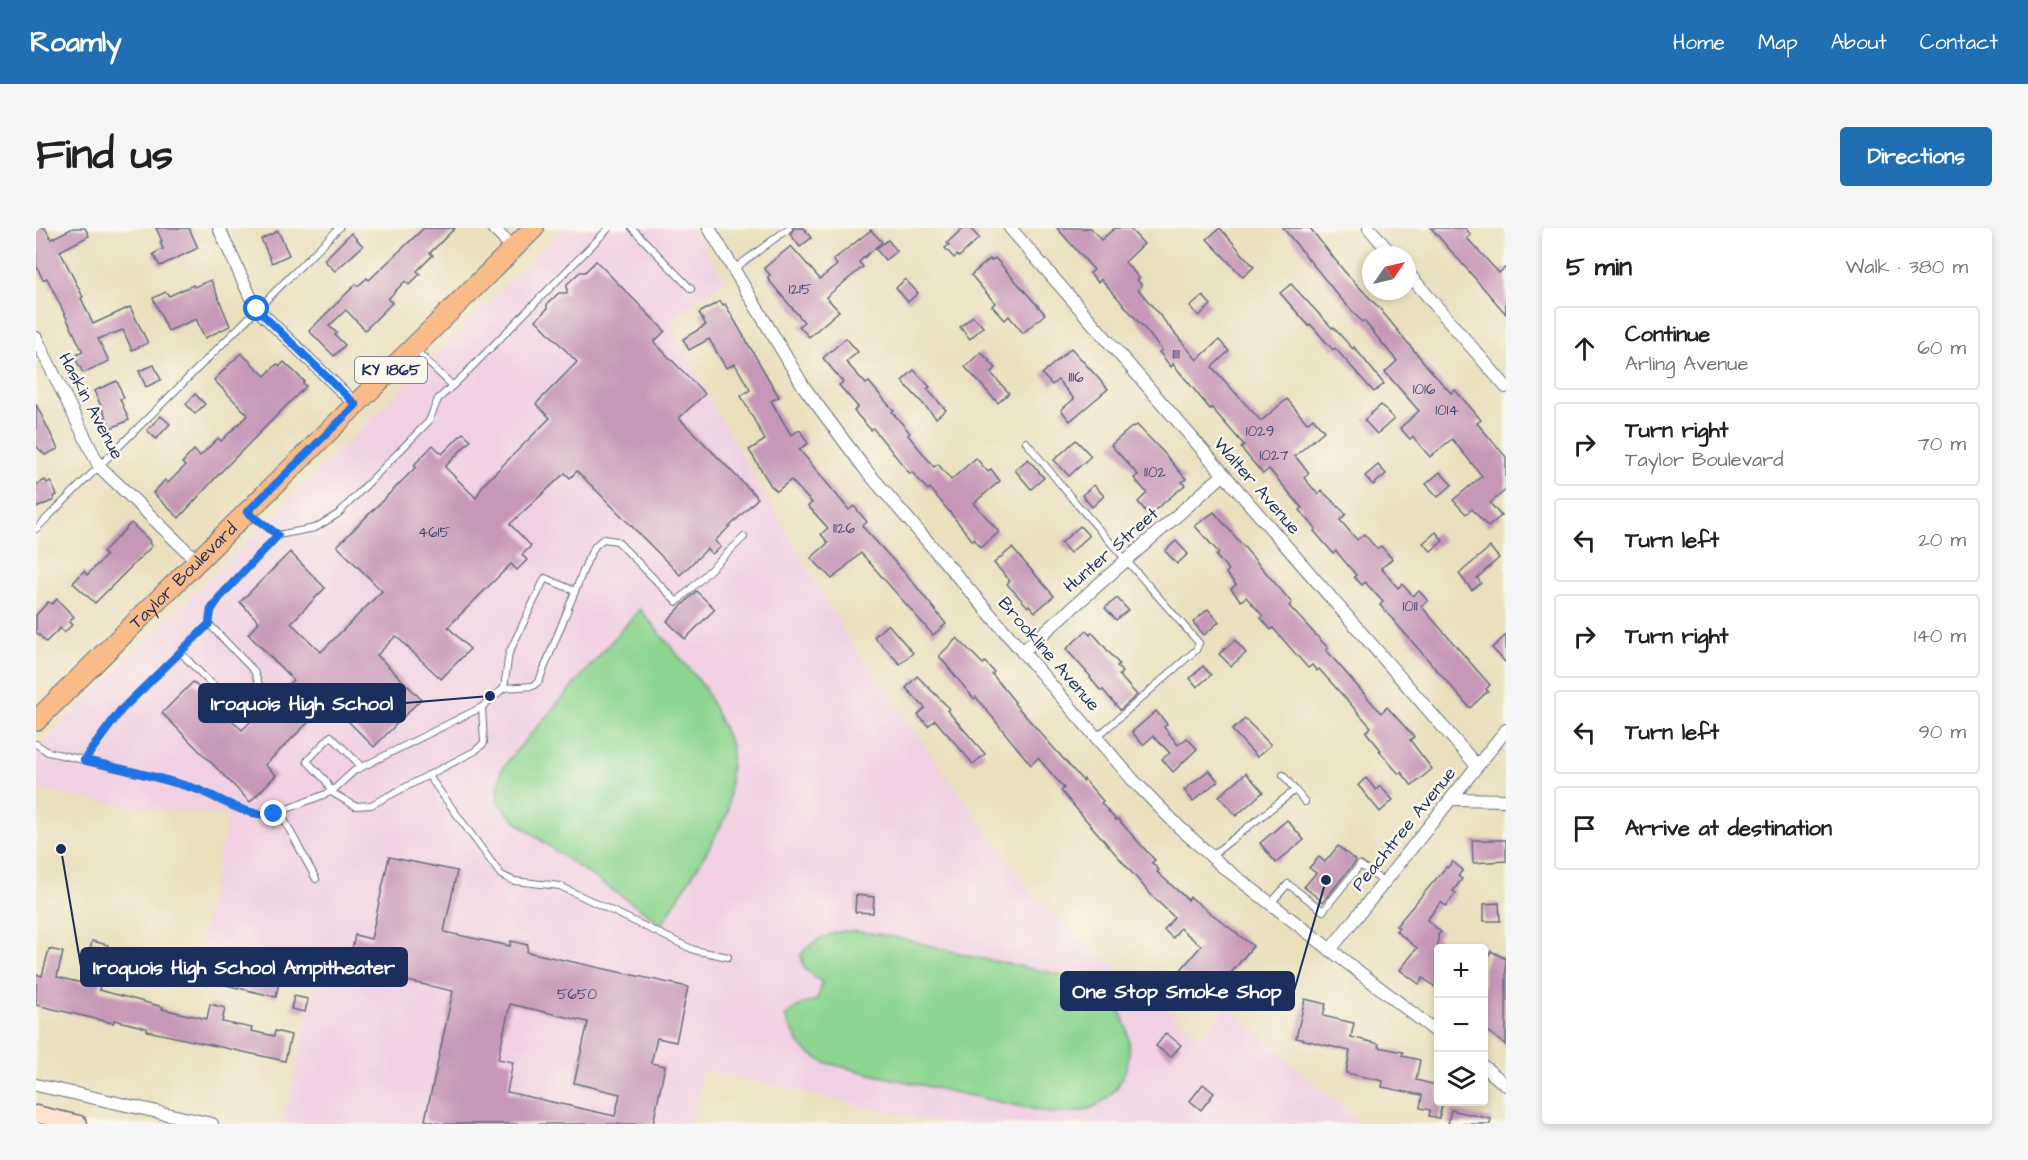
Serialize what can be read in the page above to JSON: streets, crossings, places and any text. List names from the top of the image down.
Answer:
{
  "streets": {
    "main road": ["KY 1865", "Taylor Boulevard"],
    "street": [
      "Haskin Avenue",
      "Walter Avenue",
      "Hunter Street",
      "Brookline Avenue",
      "Peachtree Avenue"
    ]
  },
  "crossings": [
    ["Haskin Avenue", "Taylor Boulevard"],
    ["Walter Avenue", "Hunter Street"],
    ["Walter Avenue", "Peachtree Avenue"],
    ["Hunter Street", "Brookline Avenue"],
    ["Brookline Avenue", "Peachtree Avenue"]
  ],
  "places": ["Iroquois High School", "Iroquois High School Ampitheater", "One Stop Smoke Shop"],
  "house_numbers": [
    "1215",
    "1111",
    "1116",
    "1016",
    "1014",
    "1029",
    "1027",
    "1102",
    "1126",
    "4615",
    "1011",
    "5650"
  ],
  "north": "top right",
  "page": {
    "header": "Roamly",
    "nav": [
      "Home",
      "Map",
      "About",
      "Contact"
    ],
    "title": "Find us",
    "buttons": "Directions",
    "heading": ["5 min", "Walk · 380 m"],
    "list": [
      ["Continue", "Arling Avenue", "60 m"],
      ["Turn right", "Taylor Boulevard", "70 m"],
      ["Turn left", "20 m"],
      ["Turn right", "140 m"],
      ["Turn left", "90 m"],
      "Arrive at destination"
    ],
    "map_buttons": ["+", "−"]
  }
}
